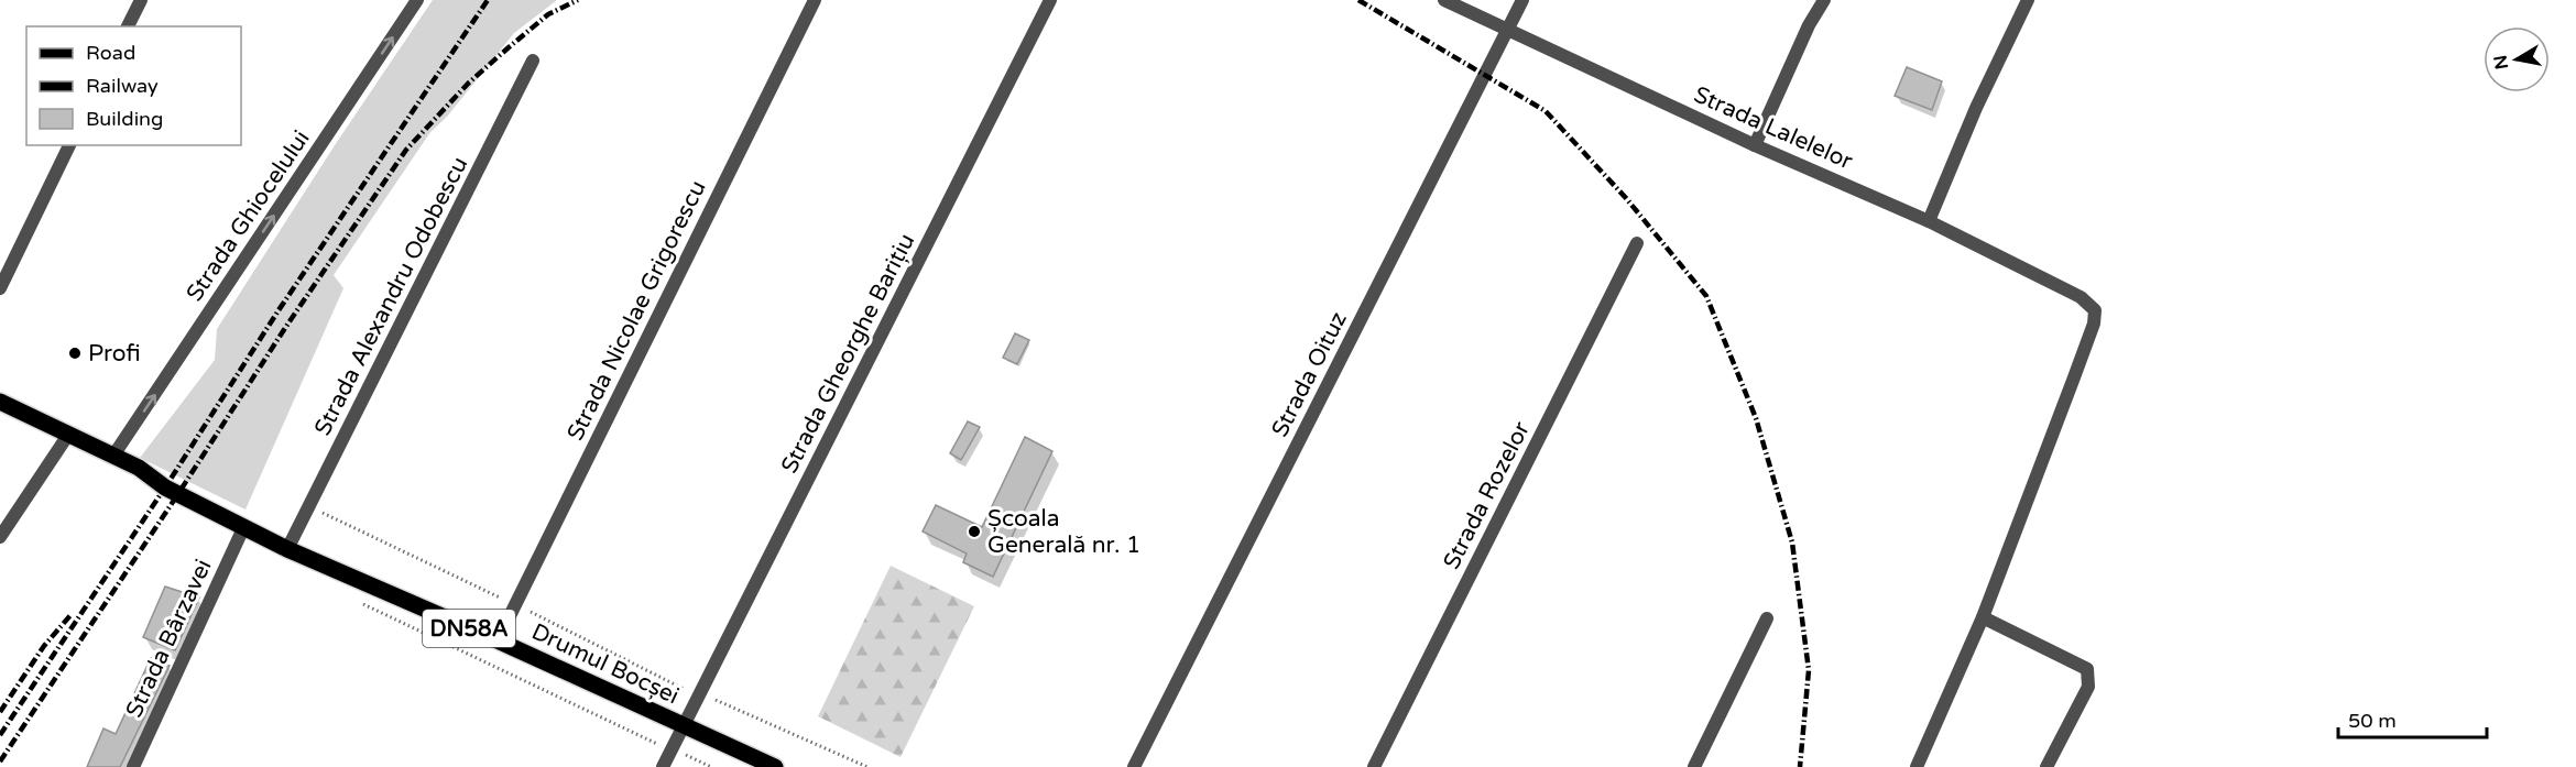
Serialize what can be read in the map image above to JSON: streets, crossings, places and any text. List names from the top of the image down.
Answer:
{
  "streets": {
    "main road": ["DN58A", "Drumul Bocșei"],
    "street": [
      "Strada Lalelelor",
      "Strada Ghiocelului",
      "Strada Alexandru Odobescu",
      "Strada Nicolae Grigorescu",
      "Strada Gheorghe Barițiu",
      "Strada Oituz",
      "Strada Rozelor",
      "Strada Bârzavei"
    ]
  },
  "crossings": [
    ["Strada Lalelelor", "Strada Oituz"],
    ["Strada Ghiocelului", "DN58A"],
    ["Strada Ghiocelului", "Drumul Bocșei"],
    ["Strada Alexandru Odobescu", "Drumul Bocșei"],
    ["Strada Nicolae Grigorescu", "Drumul Bocșei"],
    ["Strada Gheorghe Barițiu", "Drumul Bocșei"],
    ["DN58A", "Drumul Bocșei"],
    ["Strada Bârzavei", "Drumul Bocșei"]
  ],
  "one_way": ["Strada Ghiocelului"],
  "places": ["Profi", "Școala Generală nr. 1"],
  "legend": ["Road", "Railway", "Building"],
  "scale_bar": "50 m",
  "north": "left"
}
